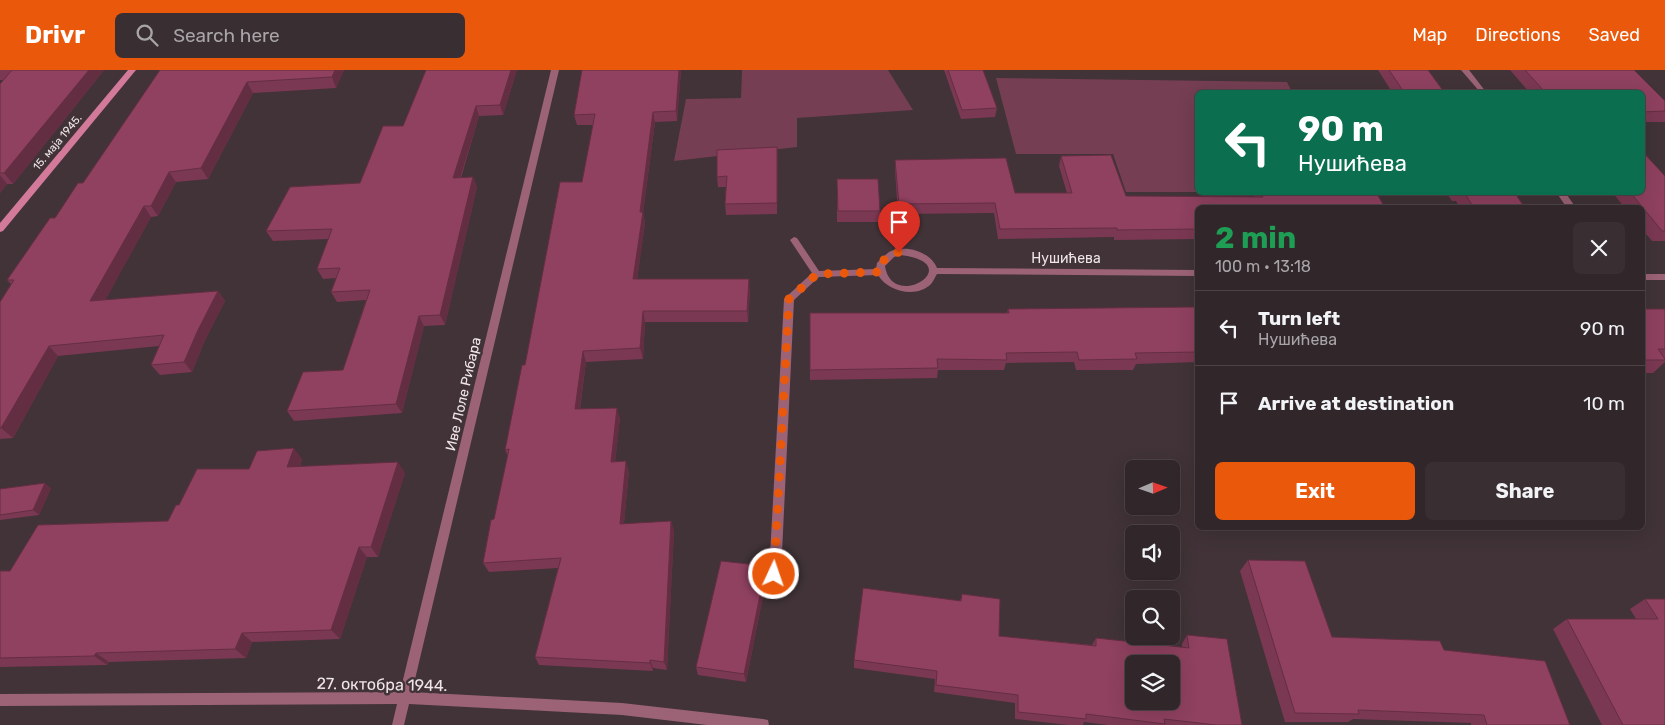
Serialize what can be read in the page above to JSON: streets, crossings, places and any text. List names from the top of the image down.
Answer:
{
  "streets": {
    "street": [
      "15. маја 1945.",
      "Нушићева",
      "Иве Лоле Рибара",
      "27. октобра 1944."
    ]
  },
  "crossings": [
    ["Иве Лоле Рибара", "27. октобра 1944."]
  ],
  "north": "right",
  "page": {
    "header": "Drivr",
    "search": "Search here",
    "nav": ["Map", "Directions", "Saved"],
    "turn": ["90 m", "Нушићева"],
    "heading": ["2 min", "100 m · 13:18"],
    "list": [
      {
        "name": "Turn left",
        "note": "Нушићева",
        "value": "90 m"
      },
      {
        "name": "Arrive at destination",
        "value": "10 m"
      }
    ],
    "buttons": ["Exit", "Share"]
  }
}
